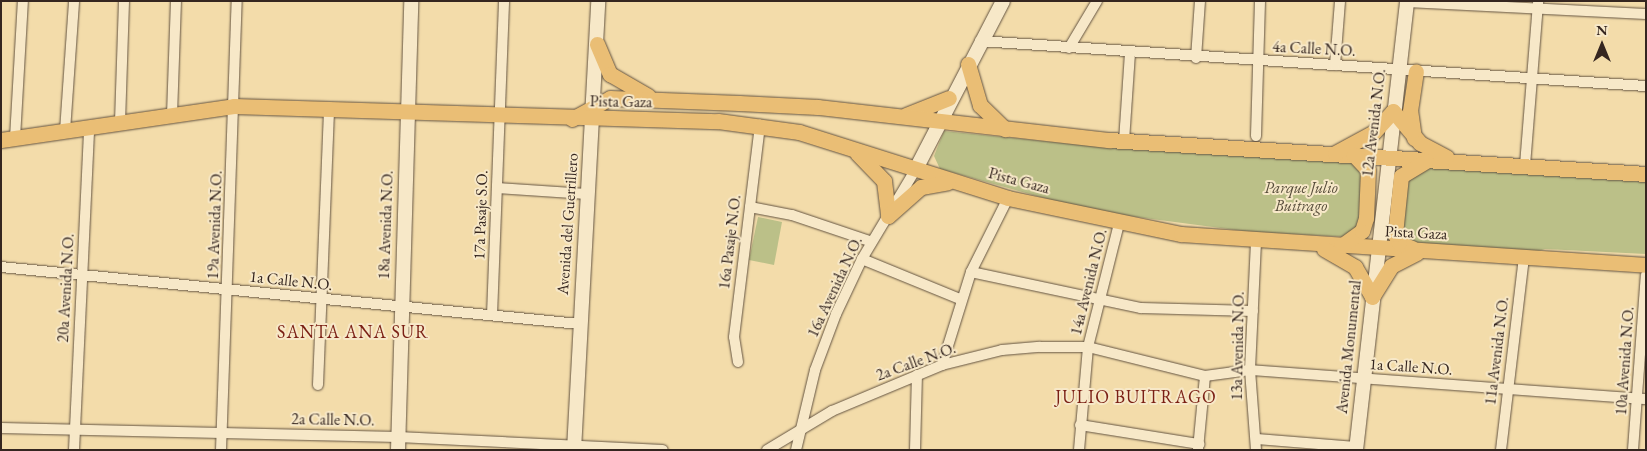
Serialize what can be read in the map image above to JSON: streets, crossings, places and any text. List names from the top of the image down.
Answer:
{
  "streets": {
    "main road": ["Pista Gaza"],
    "street": [
      "4a Calle N.O.",
      "12a Avenida N.O.",
      "17a Pasaje S.O.",
      "Avenida del Guerrillero",
      "19a Avenida N.O.",
      "18a Avenida N.O.",
      "16a Pasaje N.O.",
      "1a Calle N.O.",
      "14a Avenida N.O.",
      "16a Avenida N.O.",
      "20a Avenida N.O.",
      "13a Avenida N.O.",
      "Avenida Monumental",
      "11a Avenida N.O.",
      "10a Avenida N.O.",
      "2a Calle N.O."
    ]
  },
  "crossings": [
    ["4a Calle N.O.", "12a Avenida N.O."],
    ["Pista Gaza", "12a Avenida N.O."],
    ["Pista Gaza", "17a Pasaje S.O."],
    ["Pista Gaza", "Avenida del Guerrillero"],
    ["Pista Gaza", "16a Pasaje N.O."],
    ["Pista Gaza", "14a Avenida N.O."],
    ["Pista Gaza", "16a Avenida N.O."],
    ["Pista Gaza", "13a Avenida N.O."],
    ["Pista Gaza", "Avenida Monumental"],
    ["Pista Gaza", "11a Avenida N.O."],
    ["12a Avenida N.O.", "Avenida Monumental"],
    ["17a Pasaje S.O.", "1a Calle N.O."],
    ["Avenida del Guerrillero", "1a Calle N.O."],
    ["Avenida del Guerrillero", "2a Calle N.O."],
    ["19a Avenida N.O.", "1a Calle N.O."],
    ["19a Avenida N.O.", "2a Calle N.O."],
    ["18a Avenida N.O.", "1a Calle N.O."],
    ["18a Avenida N.O.", "2a Calle N.O."],
    ["1a Calle N.O.", "14a Avenida N.O."],
    ["1a Calle N.O.", "20a Avenida N.O."],
    ["1a Calle N.O.", "13a Avenida N.O."],
    ["1a Calle N.O.", "Avenida Monumental"],
    ["1a Calle N.O.", "11a Avenida N.O."],
    ["1a Calle N.O.", "10a Avenida N.O."],
    ["1a Calle N.O.", "2a Calle N.O."],
    ["14a Avenida N.O.", "2a Calle N.O."],
    ["16a Avenida N.O.", "2a Calle N.O."],
    ["20a Avenida N.O.", "2a Calle N.O."]
  ],
  "districts": ["SANTA ANA SUR", "JULIO BUITRAGO"],
  "parks": ["Parque Julio Buitrago"],
  "north": "top"
}
